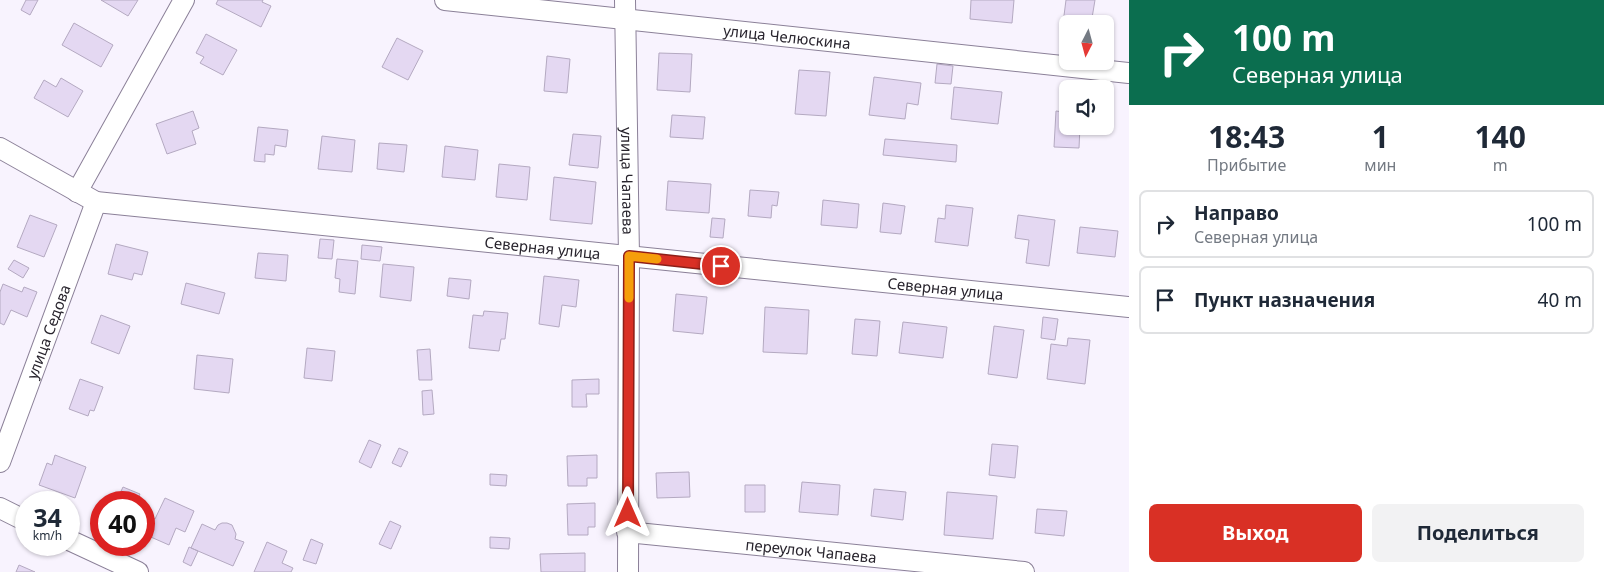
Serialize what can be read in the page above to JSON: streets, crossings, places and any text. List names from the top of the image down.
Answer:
{
  "streets": {
    "street": [
      "улица Челюскина",
      "улица Чапаева",
      "Северная улица",
      "улица Седова",
      "переулок Чапаева"
    ]
  },
  "crossings": [
    ["улица Челюскина", "улица Чапаева"],
    ["улица Чапаева", "Северная улица"],
    ["улица Чапаева", "переулок Чапаева"],
    ["Северная улица", "улица Седова"]
  ],
  "north": "bottom",
  "page": {
    "turn": ["100 m", "Северная улица"],
    "eta": [
      "18:43",
      "Прибытие",
      "1",
      "мин",
      "140",
      "m"
    ],
    "list": [
      {
        "name": "Направо",
        "note": "Северная улица",
        "value": "100 m"
      },
      {
        "name": "Пункт назначения",
        "value": "40 m"
      }
    ],
    "speed": "34 km/h",
    "limit": "40",
    "buttons": ["Выход", "Поделиться"]
  }
}
